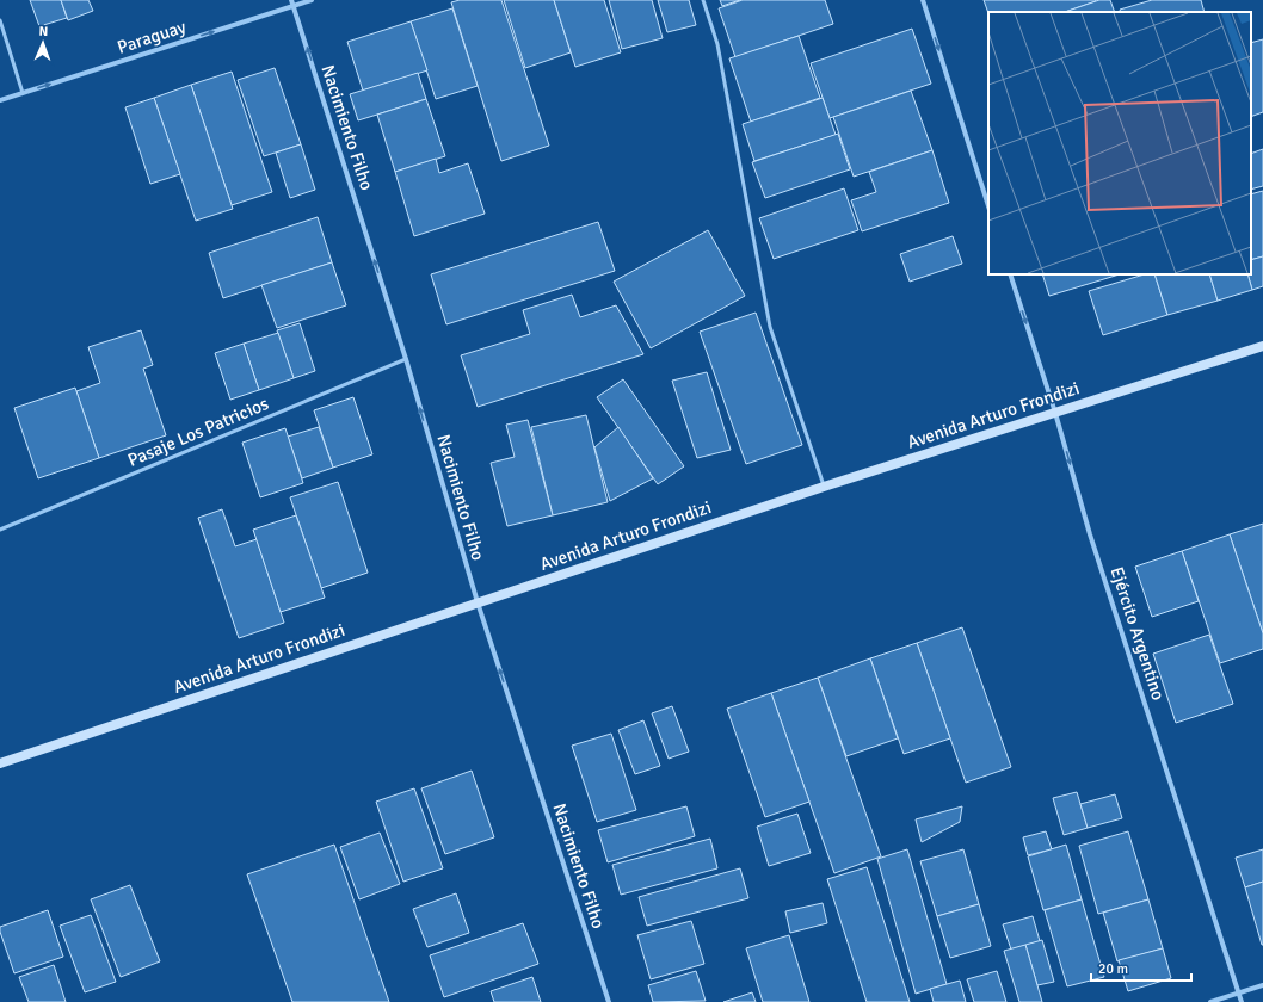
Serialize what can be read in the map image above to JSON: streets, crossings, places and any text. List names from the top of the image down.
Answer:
{
  "streets": {
    "main road": ["Avenida Arturo Frondizi"],
    "street": ["Paraguay", "Nacimiento Filho", "Ejército Argentino"],
    "lane": ["Pasaje Los Patricios"]
  },
  "crossings": [
    ["Paraguay", "Nacimiento Filho"],
    ["Nacimiento Filho", "Avenida Arturo Frondizi"],
    ["Nacimiento Filho", "Pasaje Los Patricios"],
    ["Avenida Arturo Frondizi", "Ejército Argentino"]
  ],
  "one_way": ["Paraguay", "Nacimiento Filho", "Ejército Argentino"],
  "scale_bar": "20 m",
  "north": "top"
}
